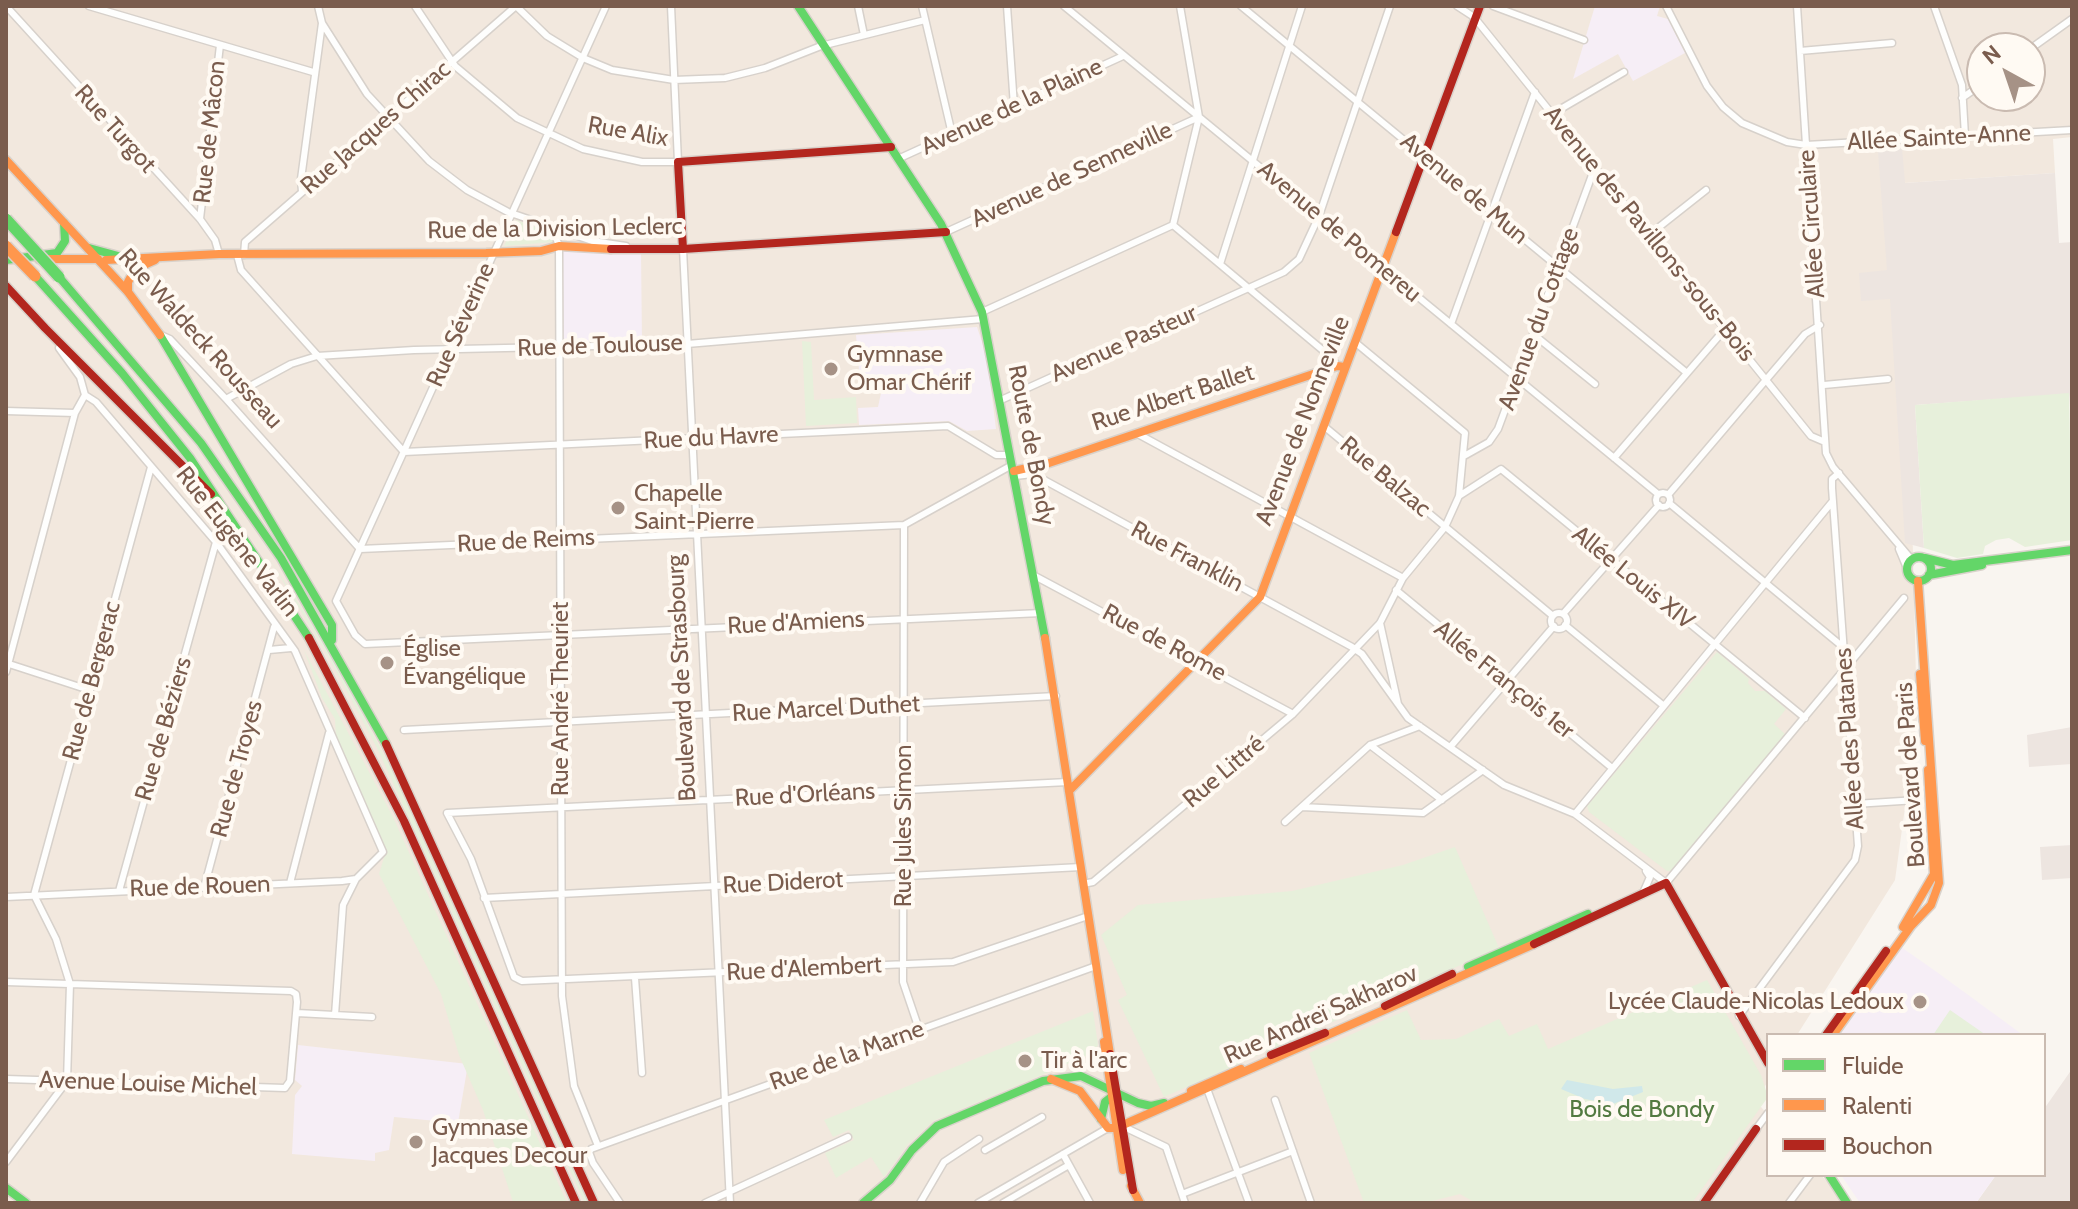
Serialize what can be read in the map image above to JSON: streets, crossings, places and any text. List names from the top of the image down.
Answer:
{
  "streets": {
    "main road": [
      "Rue Alix",
      "Rue de la Division Leclerc",
      "Rue Waldeck Rousseau",
      "Rue Albert Ballet",
      "Avenue de Nonneville",
      "Route de Bondy",
      "Rue Eugène Varlin",
      "Boulevard de Strasbourg",
      "Boulevard de Paris",
      "Rue Andreï Sakharov"
    ],
    "street": [
      "Avenue de la Plaine",
      "Rue Jacques Chirac",
      "Rue Turgot",
      "Rue de Mâcon",
      "Allée Sainte-Anne",
      "Avenue de Senneville",
      "Avenue de Mun",
      "Allée Circulaire",
      "Avenue de Pomereu",
      "Avenue des Pavillons-sous-Bois",
      "Avenue du Cottage",
      "Rue Séverine",
      "Avenue Pasteur",
      "Rue de Toulouse",
      "Rue du Havre",
      "Rue Balzac",
      "Rue de Reims",
      "Rue Franklin",
      "Allée Louis XIV",
      "Rue d'Amiens",
      "Rue de Rome",
      "Allée François 1er",
      "Rue de Bergerac",
      "Rue André Theuriet",
      "Rue Marcel Duthet",
      "Rue de Béziers",
      "Allée des Platanes",
      "Rue de Troyes",
      "Rue Littré",
      "Rue d'Orléans",
      "Rue Jules Simon",
      "Rue Diderot",
      "Rue de Rouen",
      "Rue d'Alembert",
      "Rue de la Marne",
      "Avenue Louise Michel"
    ]
  },
  "crossings": [
    ["Avenue de la Plaine", "Avenue de Pomereu"],
    ["Avenue de la Plaine", "Route de Bondy"],
    ["Rue Jacques Chirac", "Rue Alix"],
    ["Rue Jacques Chirac", "Rue de la Division Leclerc"],
    ["Rue Turgot", "Rue de Mâcon"],
    ["Rue Turgot", "Rue de la Division Leclerc"],
    ["Rue Alix", "Rue Séverine"],
    ["Rue Alix", "Route de Bondy"],
    ["Rue Alix", "Boulevard de Strasbourg"],
    ["Allée Sainte-Anne", "Allée Circulaire"],
    ["Avenue de Senneville", "Rue de la Division Leclerc"],
    ["Avenue de Senneville", "Avenue de Pomereu"],
    ["Avenue de Senneville", "Route de Bondy"],
    ["Avenue de Mun", "Avenue du Cottage"],
    ["Avenue de Mun", "Avenue Pasteur"],
    ["Avenue de Mun", "Avenue de Nonneville"],
    ["Allée Circulaire", "Avenue des Pavillons-sous-Bois"],
    ["Rue de la Division Leclerc", "Rue Séverine"],
    ["Rue de la Division Leclerc", "Rue Waldeck Rousseau"],
    ["Rue de la Division Leclerc", "Route de Bondy"],
    ["Rue de la Division Leclerc", "Boulevard de Strasbourg"],
    ["Rue de la Division Leclerc", "Rue André Theuriet"],
    ["Avenue de Pomereu", "Avenue du Cottage"],
    ["Avenue de Pomereu", "Avenue Pasteur"],
    ["Avenue de Pomereu", "Avenue de Nonneville"],
    ["Avenue des Pavillons-sous-Bois", "Avenue du Cottage"],
    ["Avenue des Pavillons-sous-Bois", "Avenue de Nonneville"],
    ["Avenue du Cottage", "Rue Littré"],
    ["Rue Séverine", "Rue Waldeck Rousseau"],
    ["Rue Séverine", "Rue de Toulouse"],
    ["Rue Séverine", "Rue du Havre"],
    ["Rue Séverine", "Rue de Reims"],
    ["Rue Séverine", "Rue d'Amiens"],
    ["Rue Waldeck Rousseau", "Rue de Toulouse"],
    ["Rue Waldeck Rousseau", "Rue de Reims"],
    ["Avenue Pasteur", "Route de Bondy"],
    ["Rue de Toulouse", "Route de Bondy"],
    ["Rue de Toulouse", "Boulevard de Strasbourg"],
    ["Rue de Toulouse", "Rue André Theuriet"],
    ["Rue Albert Ballet", "Avenue de Nonneville"],
    ["Rue Albert Ballet", "Rue du Havre"],
    ["Rue Albert Ballet", "Route de Bondy"],
    ["Rue Albert Ballet", "Rue de Reims"],
    ["Rue Albert Ballet", "Rue Franklin"],
    ["Avenue de Nonneville", "Route de Bondy"],
    ["Avenue de Nonneville", "Rue Balzac"],
    ["Avenue de Nonneville", "Rue Franklin"],
    ["Avenue de Nonneville", "Rue de Rome"],
    ["Avenue de Nonneville", "Rue d'Orléans"],
    ["Rue du Havre", "Route de Bondy"],
    ["Rue du Havre", "Rue de Reims"],
    ["Rue du Havre", "Rue Franklin"],
    ["Rue du Havre", "Boulevard de Strasbourg"],
    ["Rue du Havre", "Rue André Theuriet"],
    ["Route de Bondy", "Rue de Reims"],
    ["Route de Bondy", "Rue Franklin"],
    ["Route de Bondy", "Rue d'Amiens"],
    ["Route de Bondy", "Rue de Rome"],
    ["Route de Bondy", "Rue Marcel Duthet"],
    ["Route de Bondy", "Rue Littré"],
    ["Route de Bondy", "Rue d'Orléans"],
    ["Route de Bondy", "Rue Diderot"],
    ["Route de Bondy", "Rue d'Alembert"],
    ["Route de Bondy", "Rue Andreï Sakharov"],
    ["Route de Bondy", "Rue de la Marne"],
    ["Rue Balzac", "Rue Littré"],
    ["Rue de Reims", "Rue Franklin"],
    ["Rue de Reims", "Boulevard de Strasbourg"],
    ["Rue de Reims", "Rue André Theuriet"],
    ["Rue de Reims", "Rue Jules Simon"],
    ["Rue Eugène Varlin", "Rue de Bergerac"],
    ["Rue Eugène Varlin", "Rue de Béziers"],
    ["Rue Eugène Varlin", "Rue de Troyes"],
    ["Rue Eugène Varlin", "Rue de Rouen"],
    ["Rue Franklin", "Rue Littré"],
    ["Allée Louis XIV", "Rue Littré"],
    ["Rue d'Amiens", "Boulevard de Strasbourg"],
    ["Rue d'Amiens", "Rue André Theuriet"],
    ["Rue d'Amiens", "Rue Jules Simon"],
    ["Rue de Rome", "Rue Littré"],
    ["Boulevard de Strasbourg", "Rue Marcel Duthet"],
    ["Boulevard de Strasbourg", "Rue d'Orléans"],
    ["Boulevard de Strasbourg", "Rue Diderot"],
    ["Boulevard de Strasbourg", "Rue d'Alembert"],
    ["Boulevard de Strasbourg", "Rue de la Marne"],
    ["Allée François 1er", "Rue Littré"],
    ["Rue de Bergerac", "Rue de Rouen"],
    ["Rue André Theuriet", "Rue Marcel Duthet"],
    ["Rue André Theuriet", "Rue d'Orléans"],
    ["Rue André Theuriet", "Rue Diderot"],
    ["Rue André Theuriet", "Rue d'Alembert"],
    ["Rue André Theuriet", "Rue de la Marne"],
    ["Rue Marcel Duthet", "Rue Jules Simon"],
    ["Rue de Béziers", "Rue de Rouen"],
    ["Rue de Troyes", "Rue de Rouen"],
    ["Rue d'Orléans", "Rue Jules Simon"],
    ["Rue d'Orléans", "Rue Diderot"],
    ["Rue d'Orléans", "Rue d'Alembert"],
    ["Rue Jules Simon", "Rue Diderot"],
    ["Rue Jules Simon", "Rue d'Alembert"],
    ["Rue Jules Simon", "Rue de la Marne"],
    ["Rue Diderot", "Rue d'Alembert"]
  ],
  "parks": ["Bois de Bondy"],
  "places": [
    "Gymnase Omar Chérif",
    "Chapelle Saint-Pierre",
    "Église Évangélique",
    "Lycée Claude-Nicolas Ledoux",
    "Tir à l'arc",
    "Gymnase Jacques Decour"
  ],
  "legend": ["Fluide", "Ralenti", "Bouchon"],
  "north": "top left"
}
